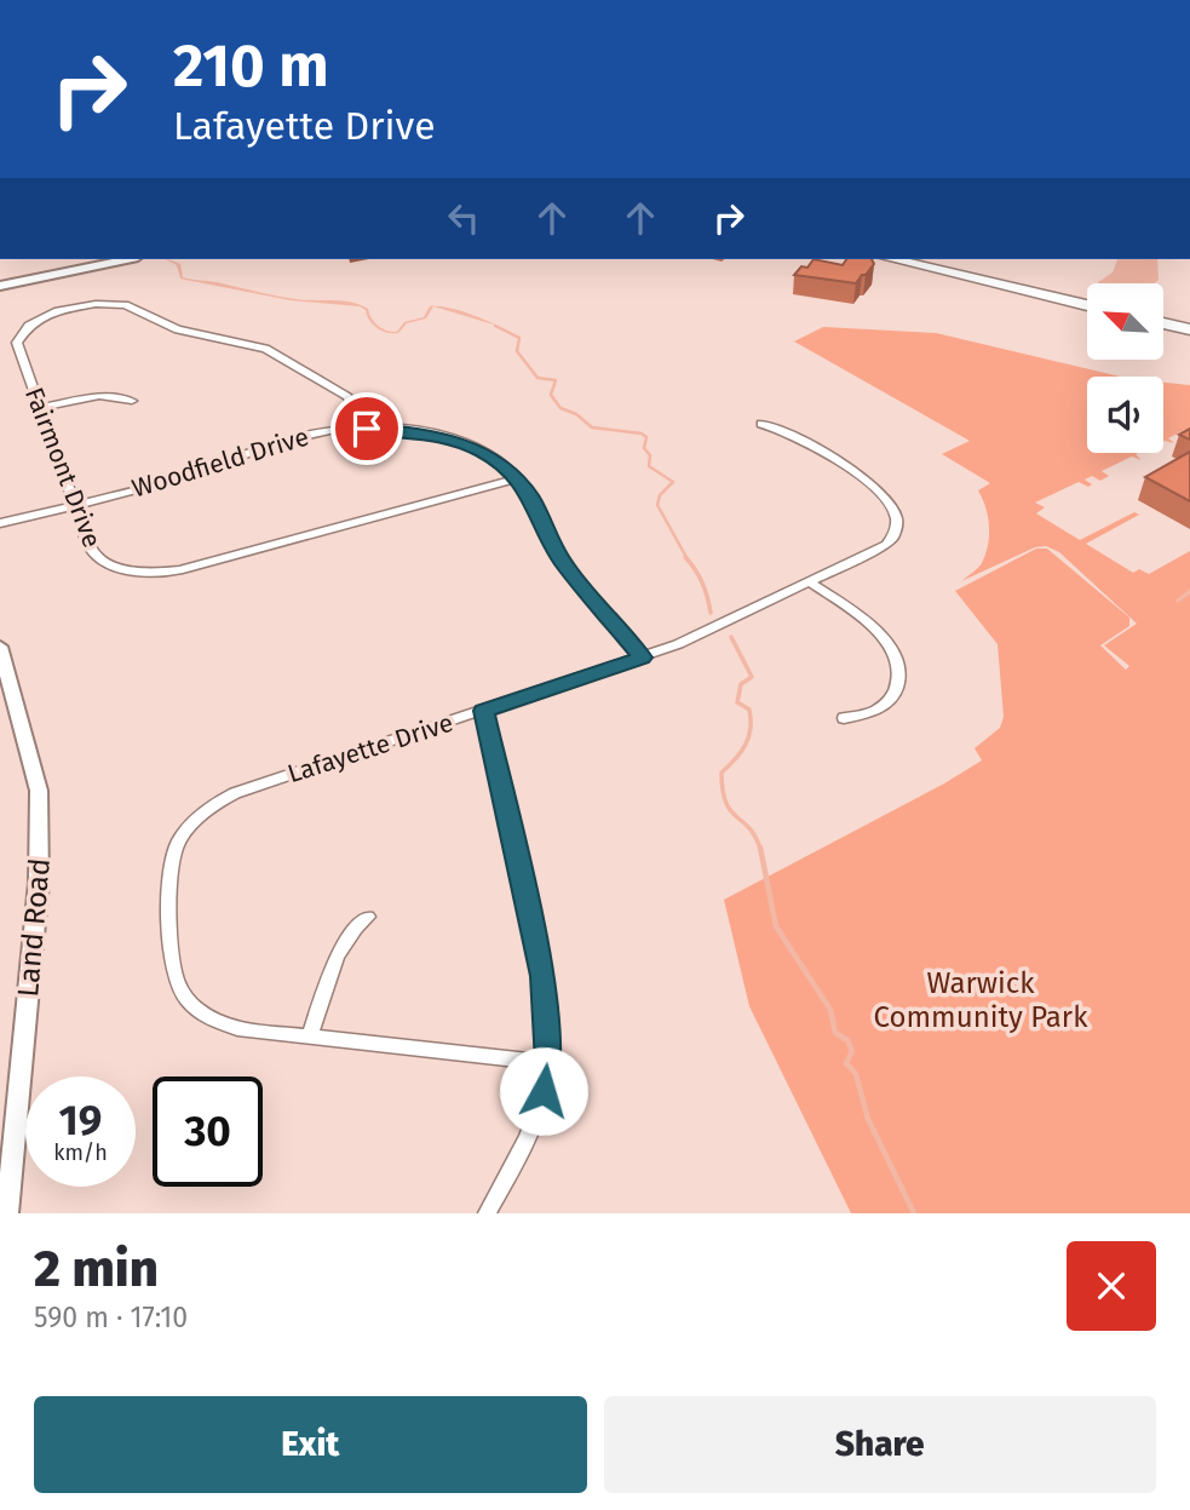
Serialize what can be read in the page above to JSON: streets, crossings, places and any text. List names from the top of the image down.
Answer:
{
  "streets": {
    "street": [
      "Woodfield Drive",
      "Fairmont Drive",
      "Lafayette Drive",
      "Land Road"
    ]
  },
  "crossings": [
    ["Woodfield Drive", "Fairmont Drive"],
    ["Woodfield Drive", "Lafayette Drive"]
  ],
  "parks": ["Warwick Community Park"],
  "north": "top left",
  "page": {
    "turn": ["210 m", "Lafayette Drive"],
    "speed": "19 km/h",
    "limit": "30",
    "heading": ["2 min", "590 m · 17:10"],
    "buttons": ["Exit", "Share"]
  }
}
